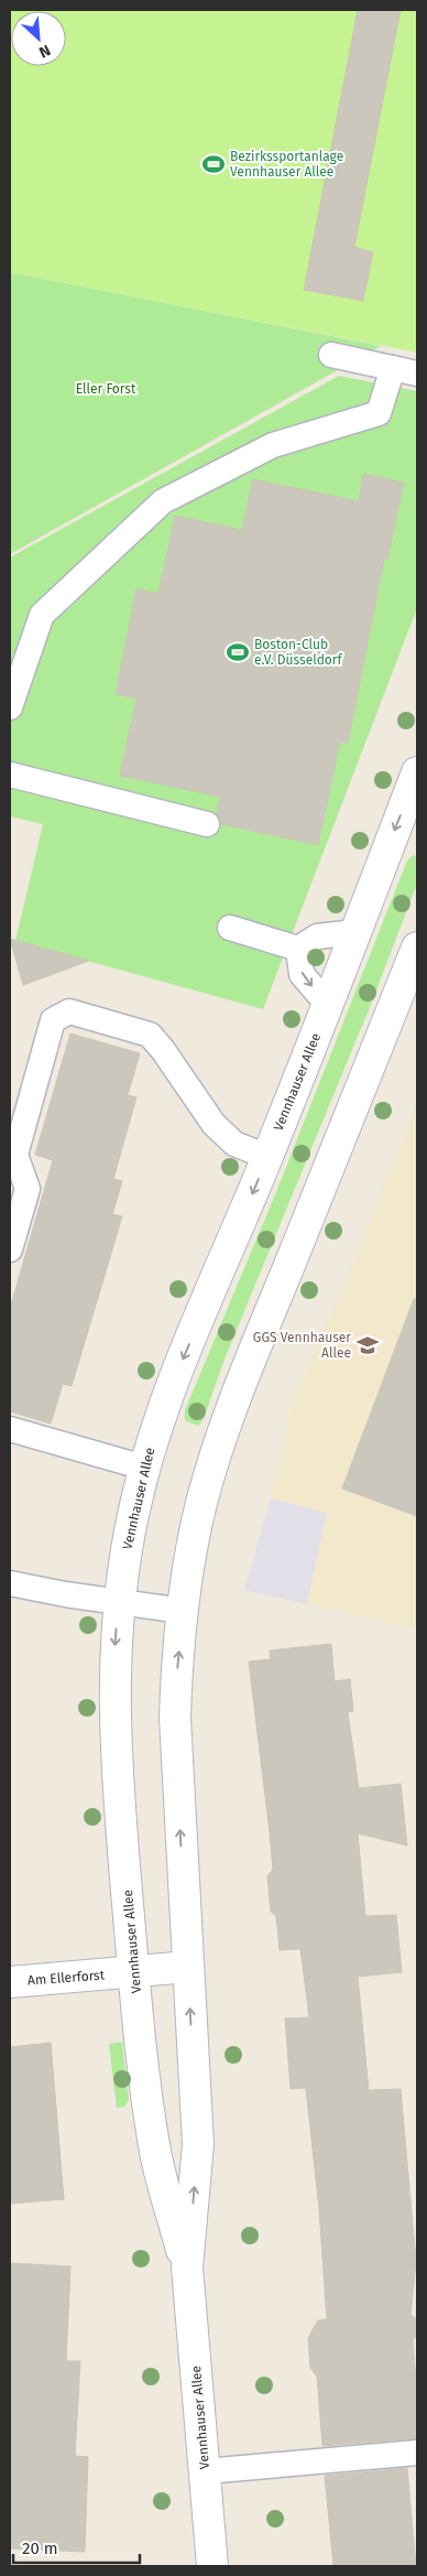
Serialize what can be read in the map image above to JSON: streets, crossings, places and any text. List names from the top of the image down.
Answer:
{
  "streets": {
    "main road": ["Vennhauser Allee", "Am Ellerforst"]
  },
  "crossings": [
    ["Vennhauser Allee", "Am Ellerforst"]
  ],
  "parks": ["Eller Forst"],
  "places": {
    "sports": ["Bezirkssportanlage Vennhauser Allee", "Boston-Club e.V. Düsseldorf"],
    "school or university": ["GGS Vennhauser Allee"]
  },
  "scale_bar": "20 m",
  "north": "bottom right"
}
